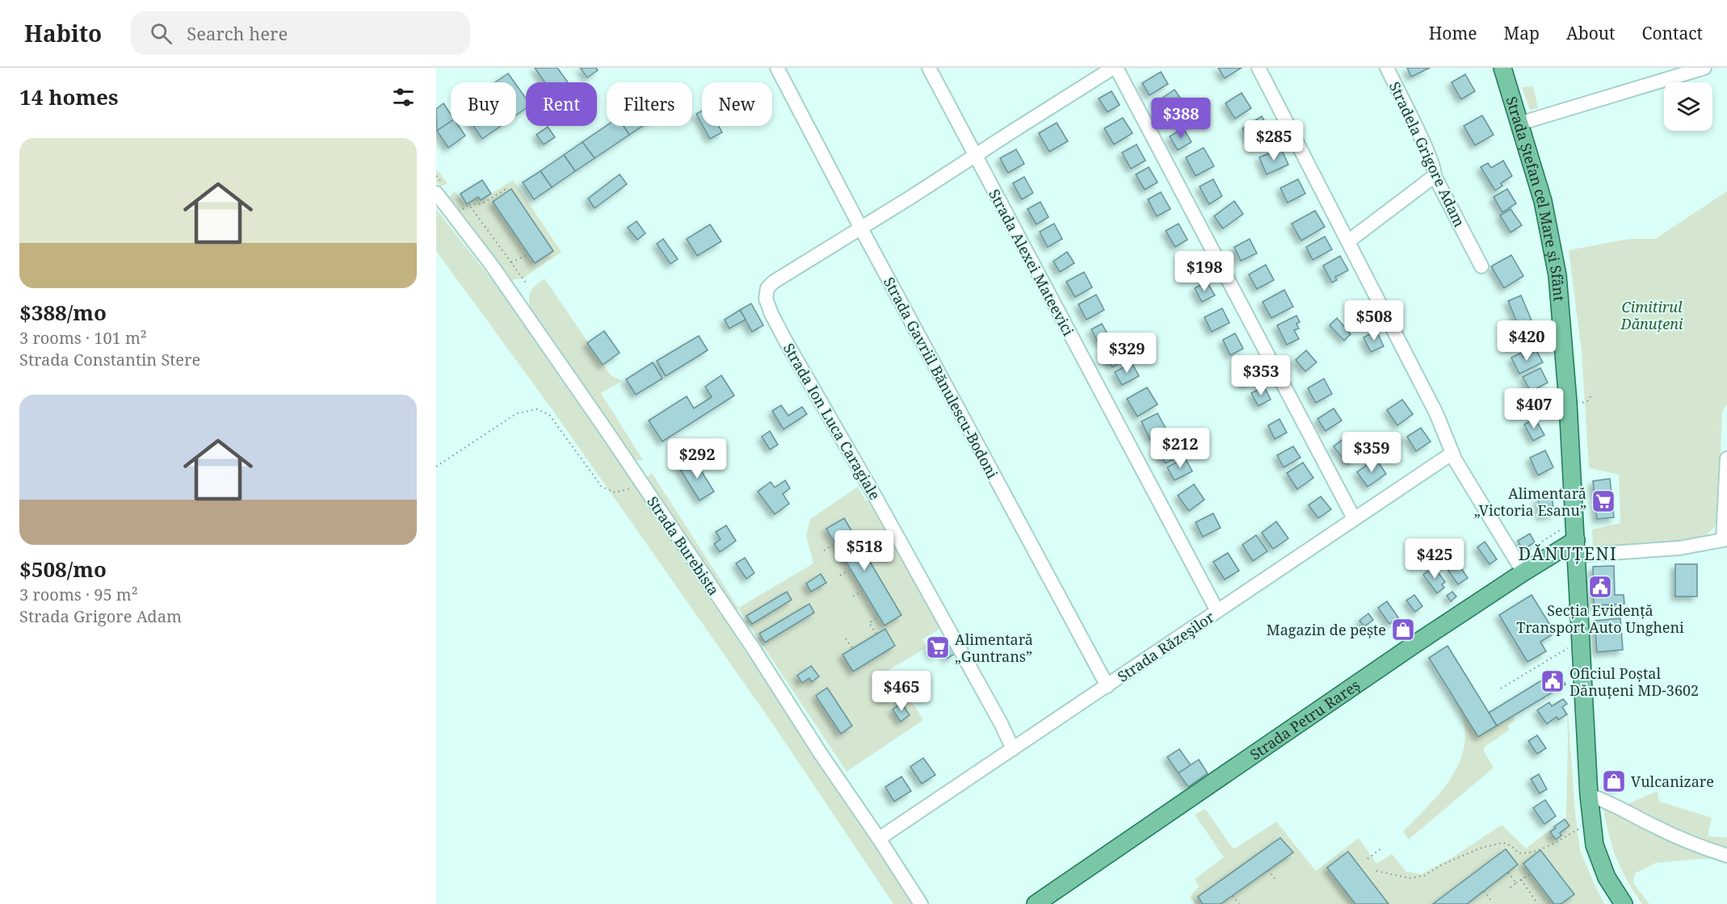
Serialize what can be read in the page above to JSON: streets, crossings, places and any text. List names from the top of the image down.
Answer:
{
  "streets": {
    "main road": ["Strada Ștefan cel Mare și Sfânt", "Strada Petru Rareș"],
    "street": [
      "Stradela Grigore Adam",
      "Strada Alexei Mateevici",
      "Strada Gavriil Bănulescu-Bodoni",
      "Strada Ion Luca Caragiale",
      "Strada Burebista",
      "Strada Răzeşilor"
    ]
  },
  "crossings": [
    ["Strada Ștefan cel Mare și Sfânt", "Strada Petru Rareș"],
    ["Strada Alexei Mateevici", "Strada Răzeşilor"],
    ["Strada Gavriil Bănulescu-Bodoni", "Strada Ion Luca Caragiale"],
    ["Strada Gavriil Bănulescu-Bodoni", "Strada Răzeşilor"],
    ["Strada Ion Luca Caragiale", "Strada Răzeşilor"],
    ["Strada Burebista", "Strada Răzeşilor"]
  ],
  "districts": ["DĂNUȚENI"],
  "parks": ["Cimitirul Dănuțeni"],
  "places": {
    "supermarket": ["Alimentară „Victoria Esanu”", "Alimentară „Guntrans”"],
    "public building": ["Secția Evidență Transport Auto Ungheni", "Oficiul Poștal Dănuțeni MD-3602"],
    "shop": ["Magazin de pește", "Vulcanizare"]
  },
  "page": {
    "header": "Habito",
    "search": "Search here",
    "nav": [
      "Home",
      "Map",
      "About",
      "Contact"
    ],
    "heading": "14 homes",
    "chip": [
      "Buy",
      "Rent",
      "Filters",
      "New"
    ],
    "price": [
      "$388",
      "$285",
      "$198",
      "$508",
      "$420",
      "$329",
      "$353",
      "$407",
      "$212",
      "$359",
      "$292",
      "$518",
      "$425",
      "$465"
    ],
    "list": [
      {
        "name": "$388/mo",
        "note": "3 rooms · 101 m² · Strada Constantin Stere"
      },
      {
        "name": "$508/mo",
        "note": "3 rooms · 95 m² · Strada Grigore Adam"
      }
    ]
  }
}
